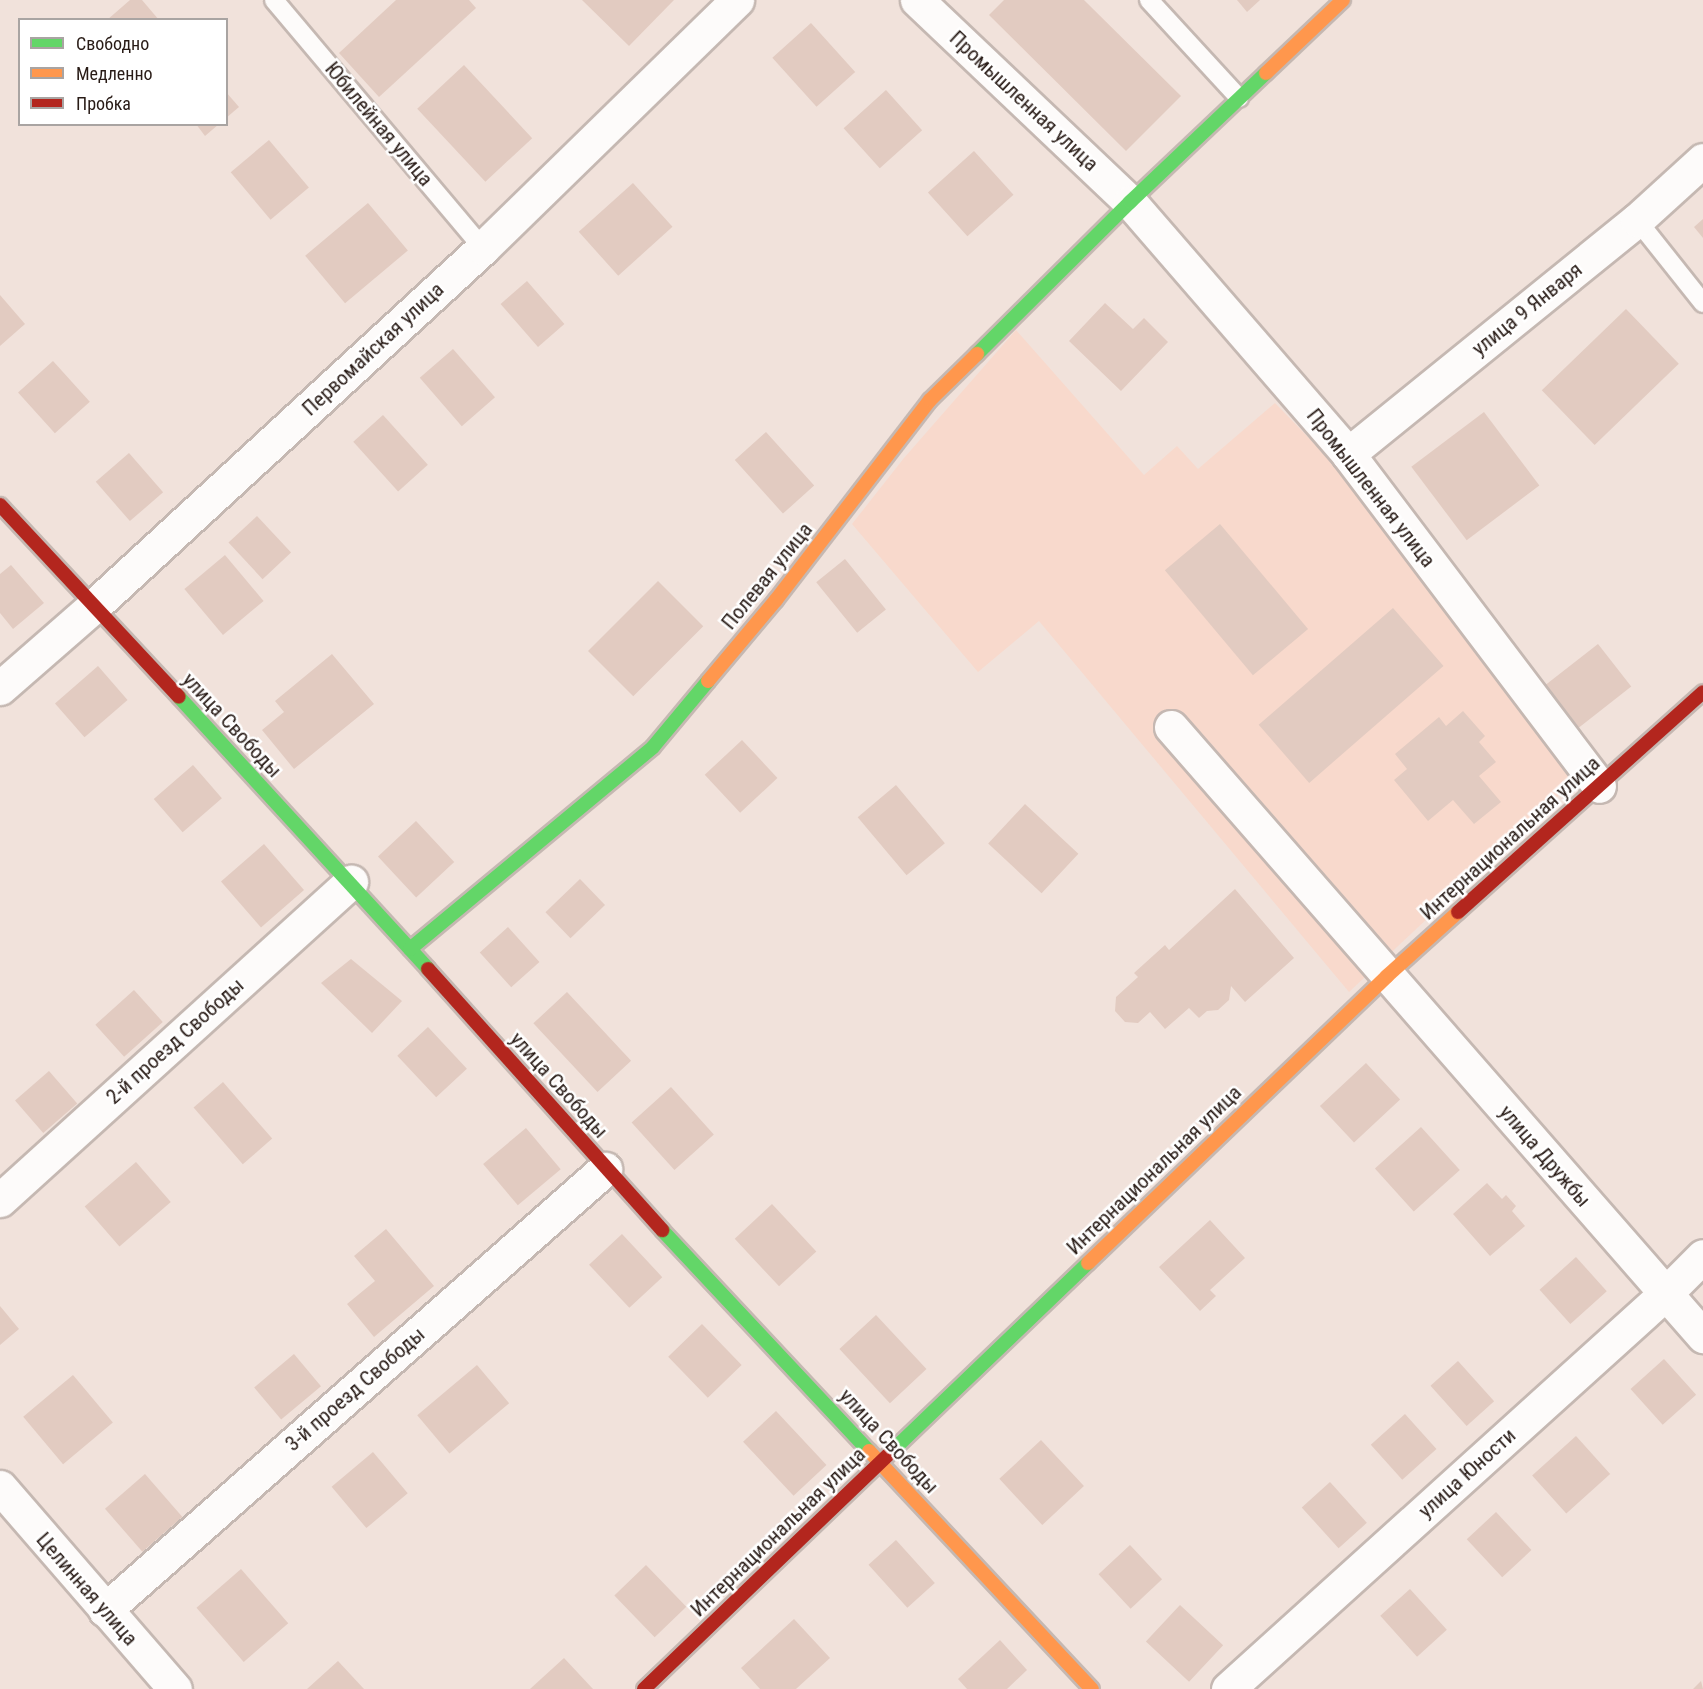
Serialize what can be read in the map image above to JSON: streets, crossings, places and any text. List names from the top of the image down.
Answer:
{
  "streets": {
    "street": [
      "Промышленная улица",
      "улица 9 Января",
      "Первомайская улица",
      "Полевая улица",
      "улица Свободы",
      "Интернациональная улица",
      "2-й проезд Свободы",
      "улица Дружбы",
      "3-й проезд Свободы",
      "улица Юности",
      "Целинная улица"
    ],
    "lane": ["Юбилейная улица"]
  },
  "crossings": [
    ["Промышленная улица", "улица 9 Января"],
    ["Промышленная улица", "Полевая улица"],
    ["Промышленная улица", "Интернациональная улица"],
    ["Юбилейная улица", "Первомайская улица"],
    ["Первомайская улица", "улица Свободы"],
    ["Полевая улица", "улица Свободы"],
    ["улица Свободы", "Интернациональная улица"],
    ["улица Свободы", "2-й проезд Свободы"],
    ["улица Свободы", "3-й проезд Свободы"],
    ["Интернациональная улица", "улица Дружбы"],
    ["улица Дружбы", "улица Юности"],
    ["3-й проезд Свободы", "Целинная улица"]
  ],
  "legend": ["Свободно", "Медленно", "Пробка"]
}
